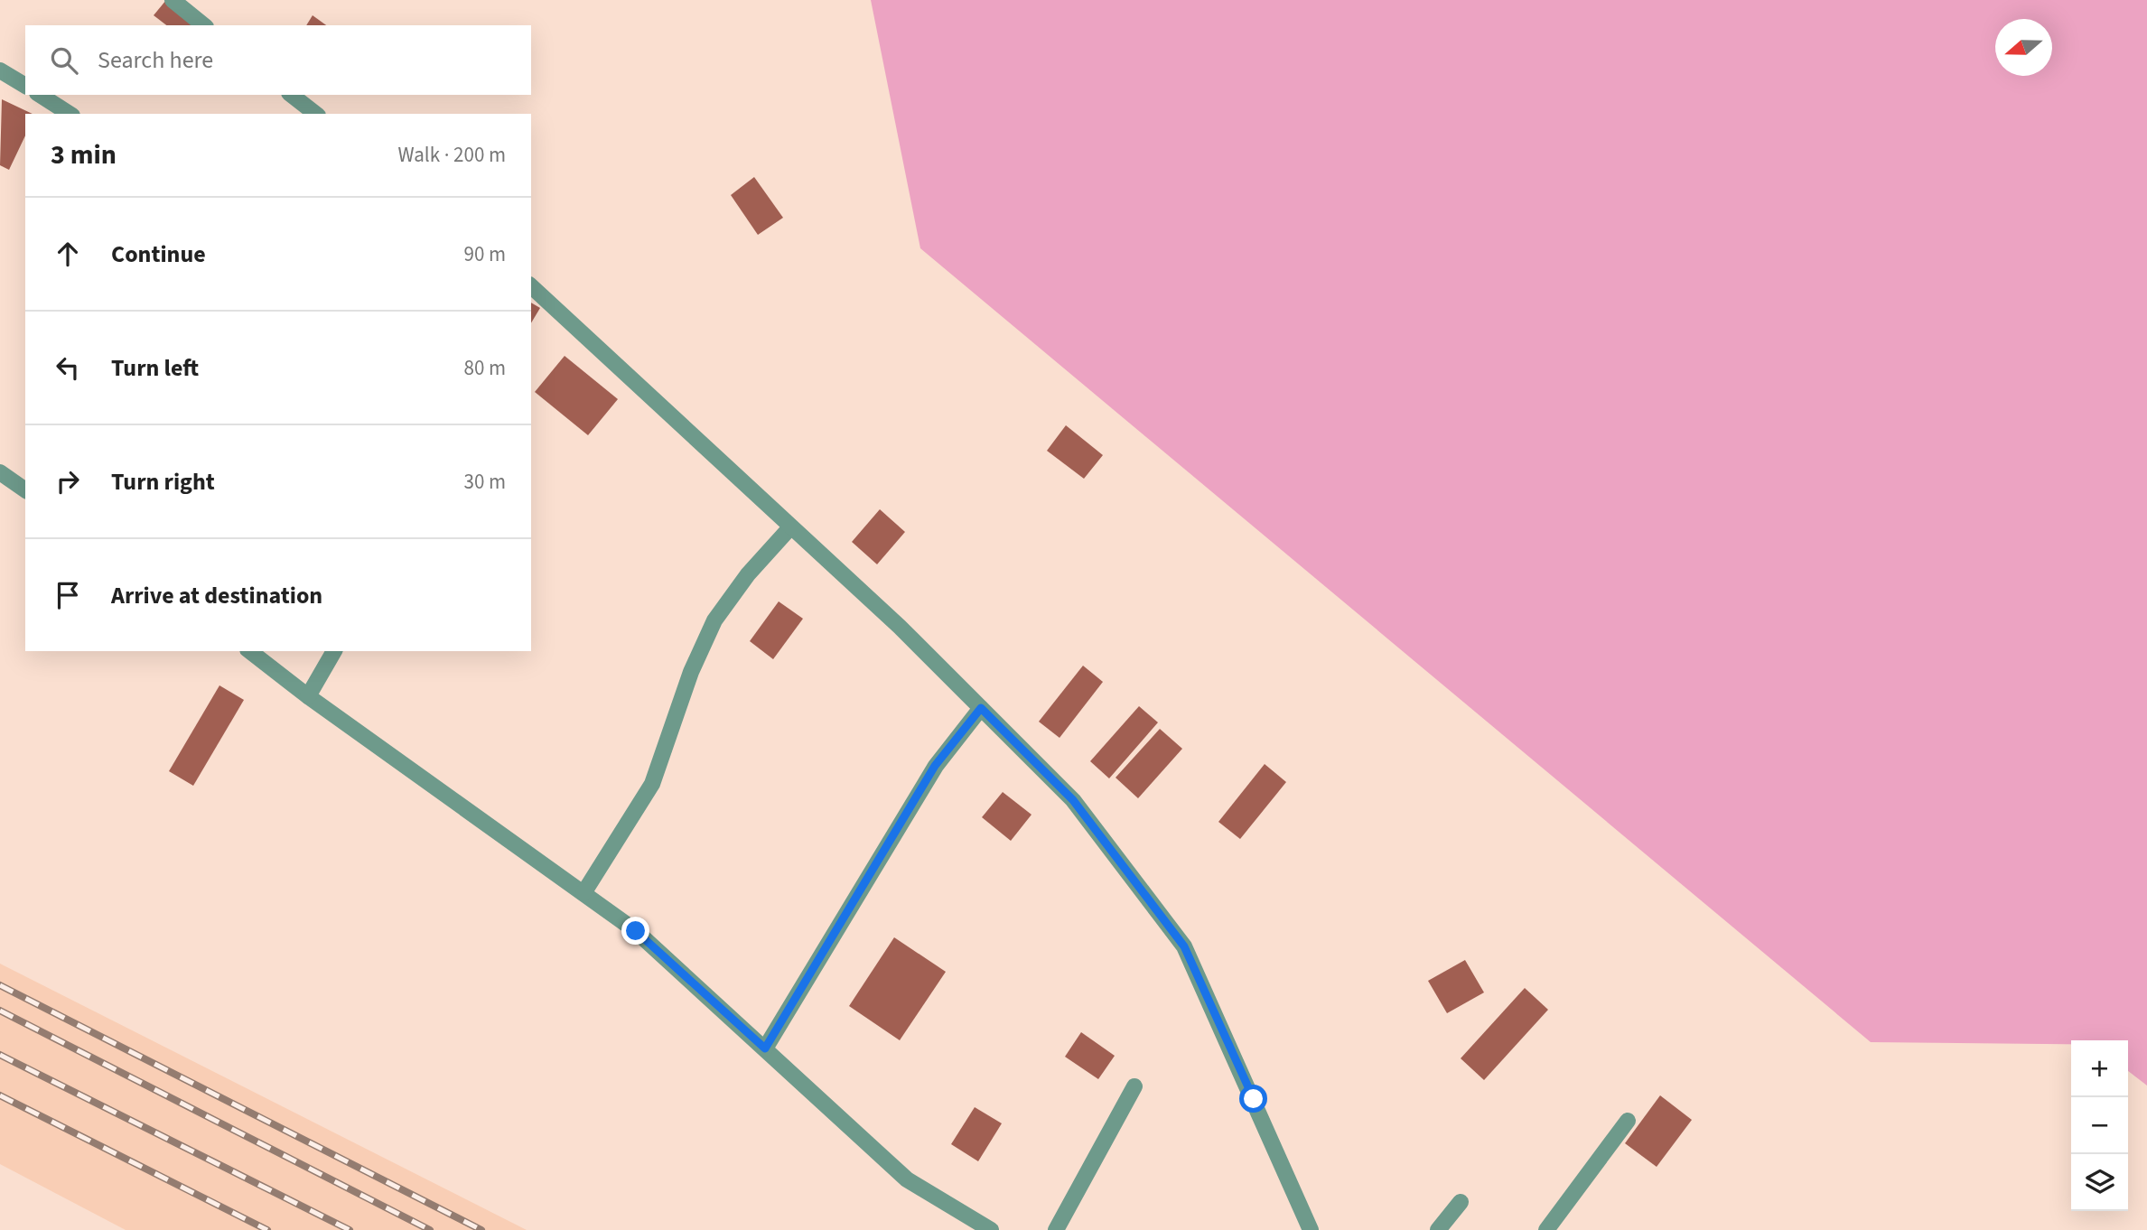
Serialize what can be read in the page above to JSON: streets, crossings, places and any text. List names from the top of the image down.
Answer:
{
  "north": "left",
  "page": {
    "search": "Search here",
    "heading": ["3 min", "Walk · 200 m"],
    "list": [
      ["Continue", "90 m"],
      ["Turn left", "80 m"],
      ["Turn right", "30 m"],
      "Arrive at destination"
    ],
    "map_buttons": ["+", "−"]
  }
}
